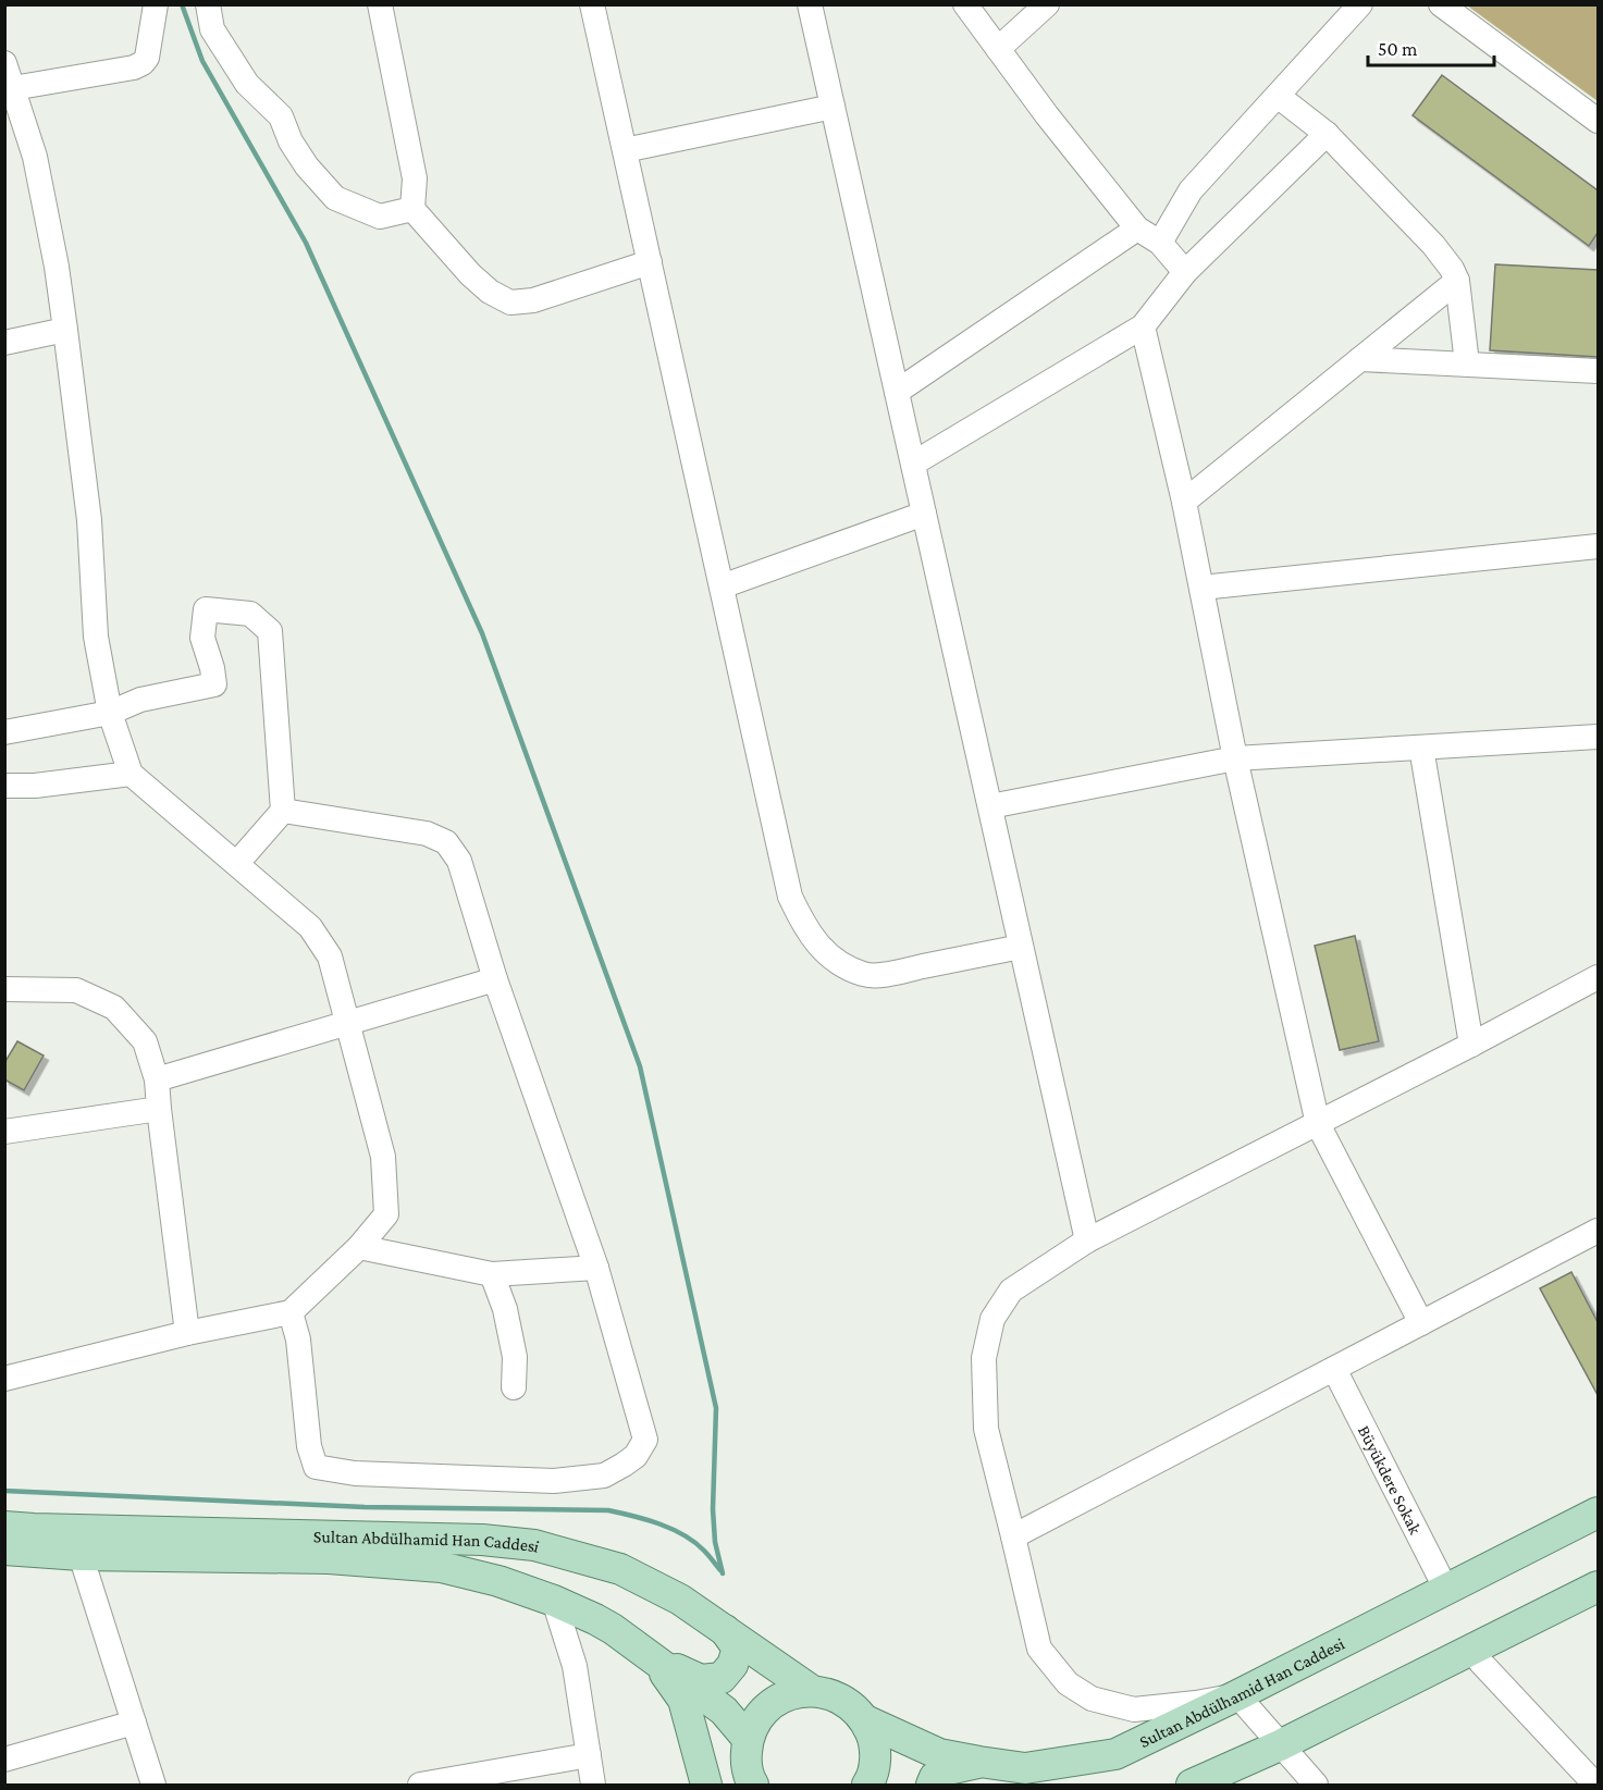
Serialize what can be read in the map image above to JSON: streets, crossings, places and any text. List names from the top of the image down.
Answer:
{
  "streets": {
    "main road": ["Sultan Abdülhamid Han Caddesi"],
    "street": ["Büyükdere Sokak"]
  },
  "crossings": [
    ["Büyükdere Sokak", "Sultan Abdülhamid Han Caddesi"]
  ],
  "scale_bar": "50 m"
}
